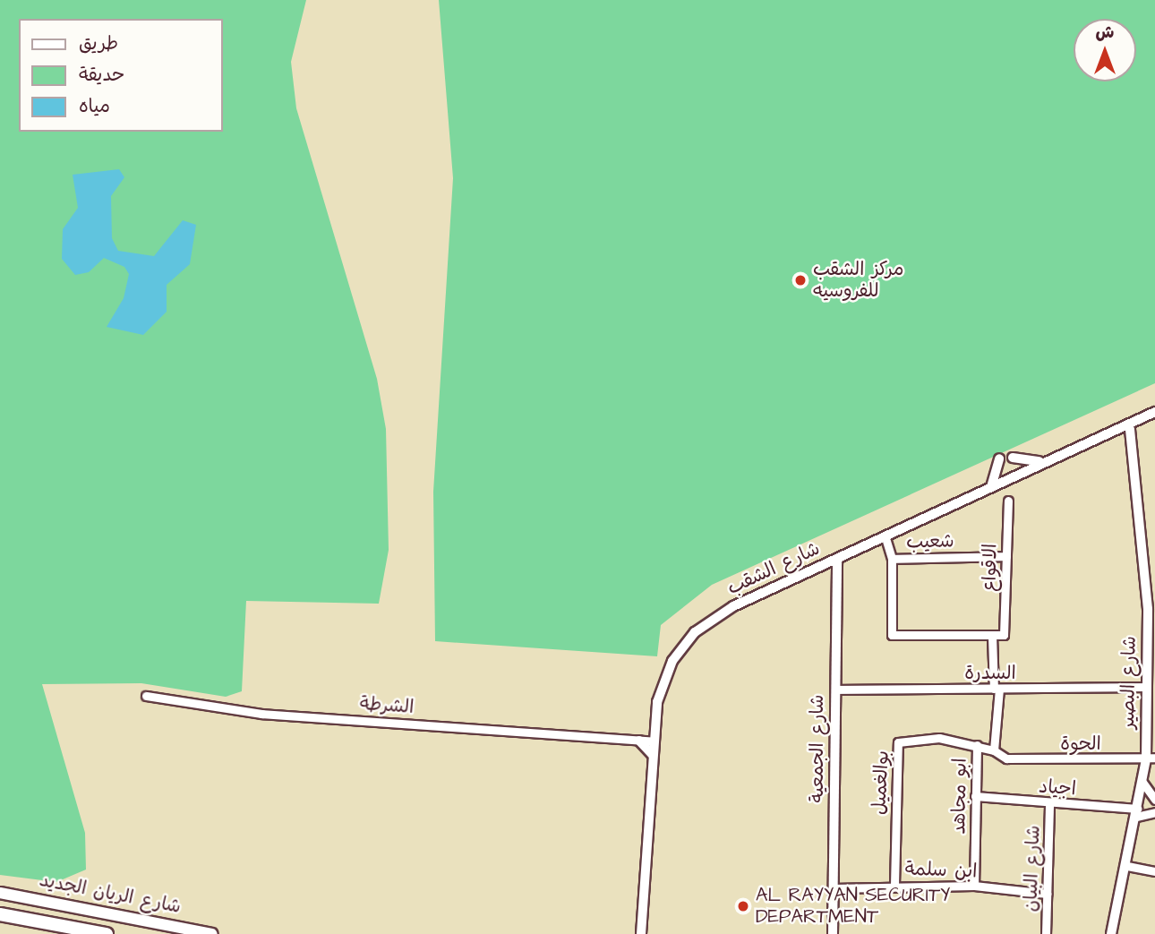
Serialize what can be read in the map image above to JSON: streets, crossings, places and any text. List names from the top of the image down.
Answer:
{
  "streets": {
    "main road": ["شارع الريان الجديد"],
    "street": [
      "شعيب",
      "الاقواع",
      "شارع الشقب",
      "السدرة",
      "شارع البصير",
      "الشرطة",
      "الحوة",
      "شارع الجمعية",
      "بوالغميل",
      "اجياد",
      "ابو مجاهد",
      "شارع البيان",
      "ابن سلمة"
    ]
  },
  "crossings": [
    ["شعيب", "الاقواع"],
    ["شارع الشقب", "شارع البصير"],
    ["شارع الشقب", "الشرطة"],
    ["شارع الشقب", "شارع الجمعية"],
    ["السدرة", "شارع البصير"],
    ["السدرة", "شارع الجمعية"],
    ["شارع البصير", "الحوة"],
    ["شارع البصير", "اجياد"],
    ["الحوة", "بوالغميل"],
    ["شارع الجمعية", "ابن سلمة"],
    ["بوالغميل", "ابو مجاهد"],
    ["بوالغميل", "ابن سلمة"],
    ["اجياد", "ابو مجاهد"],
    ["اجياد", "شارع البيان"],
    ["ابو مجاهد", "ابن سلمة"],
    ["شارع البيان", "ابن سلمة"]
  ],
  "places": ["مركز الشقب للفروسيه", "AL RAYYAN SECURITY DEPARTMENT"],
  "legend": ["طريق", "حديقة", "مياه"],
  "north": "top"
}
